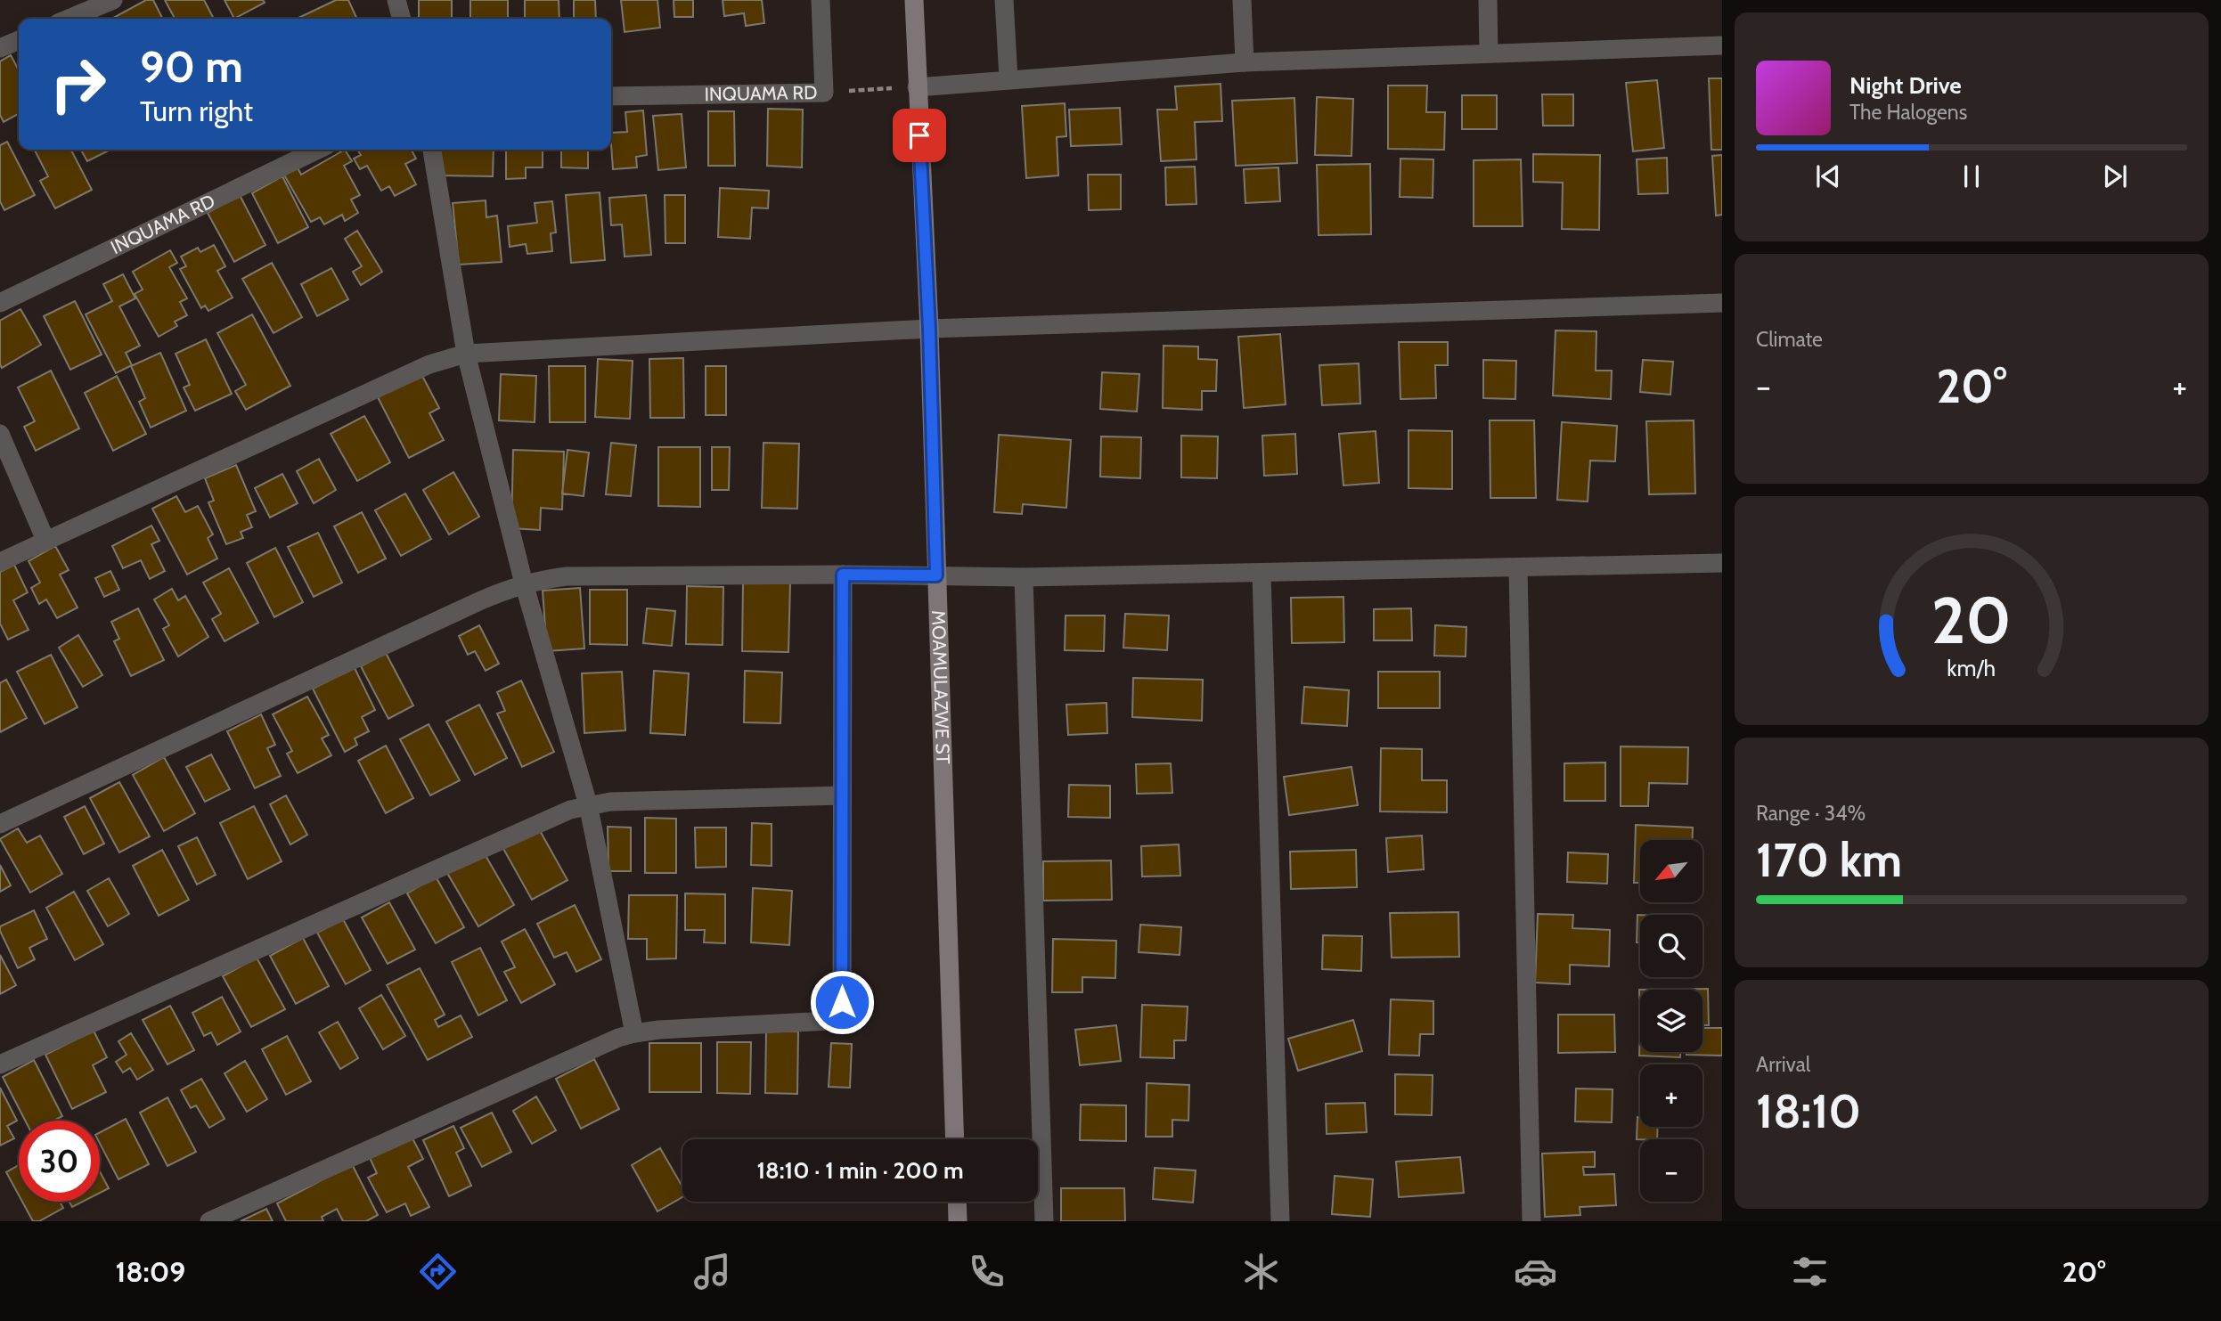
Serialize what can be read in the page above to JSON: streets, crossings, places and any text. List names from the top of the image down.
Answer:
{
  "streets": {
    "street": ["INQUAMA RD", "MOAMULAZWE ST"]
  },
  "north": "bottom left",
  "page": {
    "turn": ["90 m", "Turn right"],
    "song": ["Night Drive", "The Halogens"],
    "tile": [
      "Climate",
      ["Range · 34%", "170 km"],
      ["Arrival", "18:10"]
    ],
    "heat": ["−", "20°", "+"],
    "map_buttons": ["+", "−"],
    "limit": "30",
    "trip": "18:10 · 1 min · 200 m",
    "tabs": ["18:09", "20°"],
    "gauge": ["20", "km/h"]
  }
}
